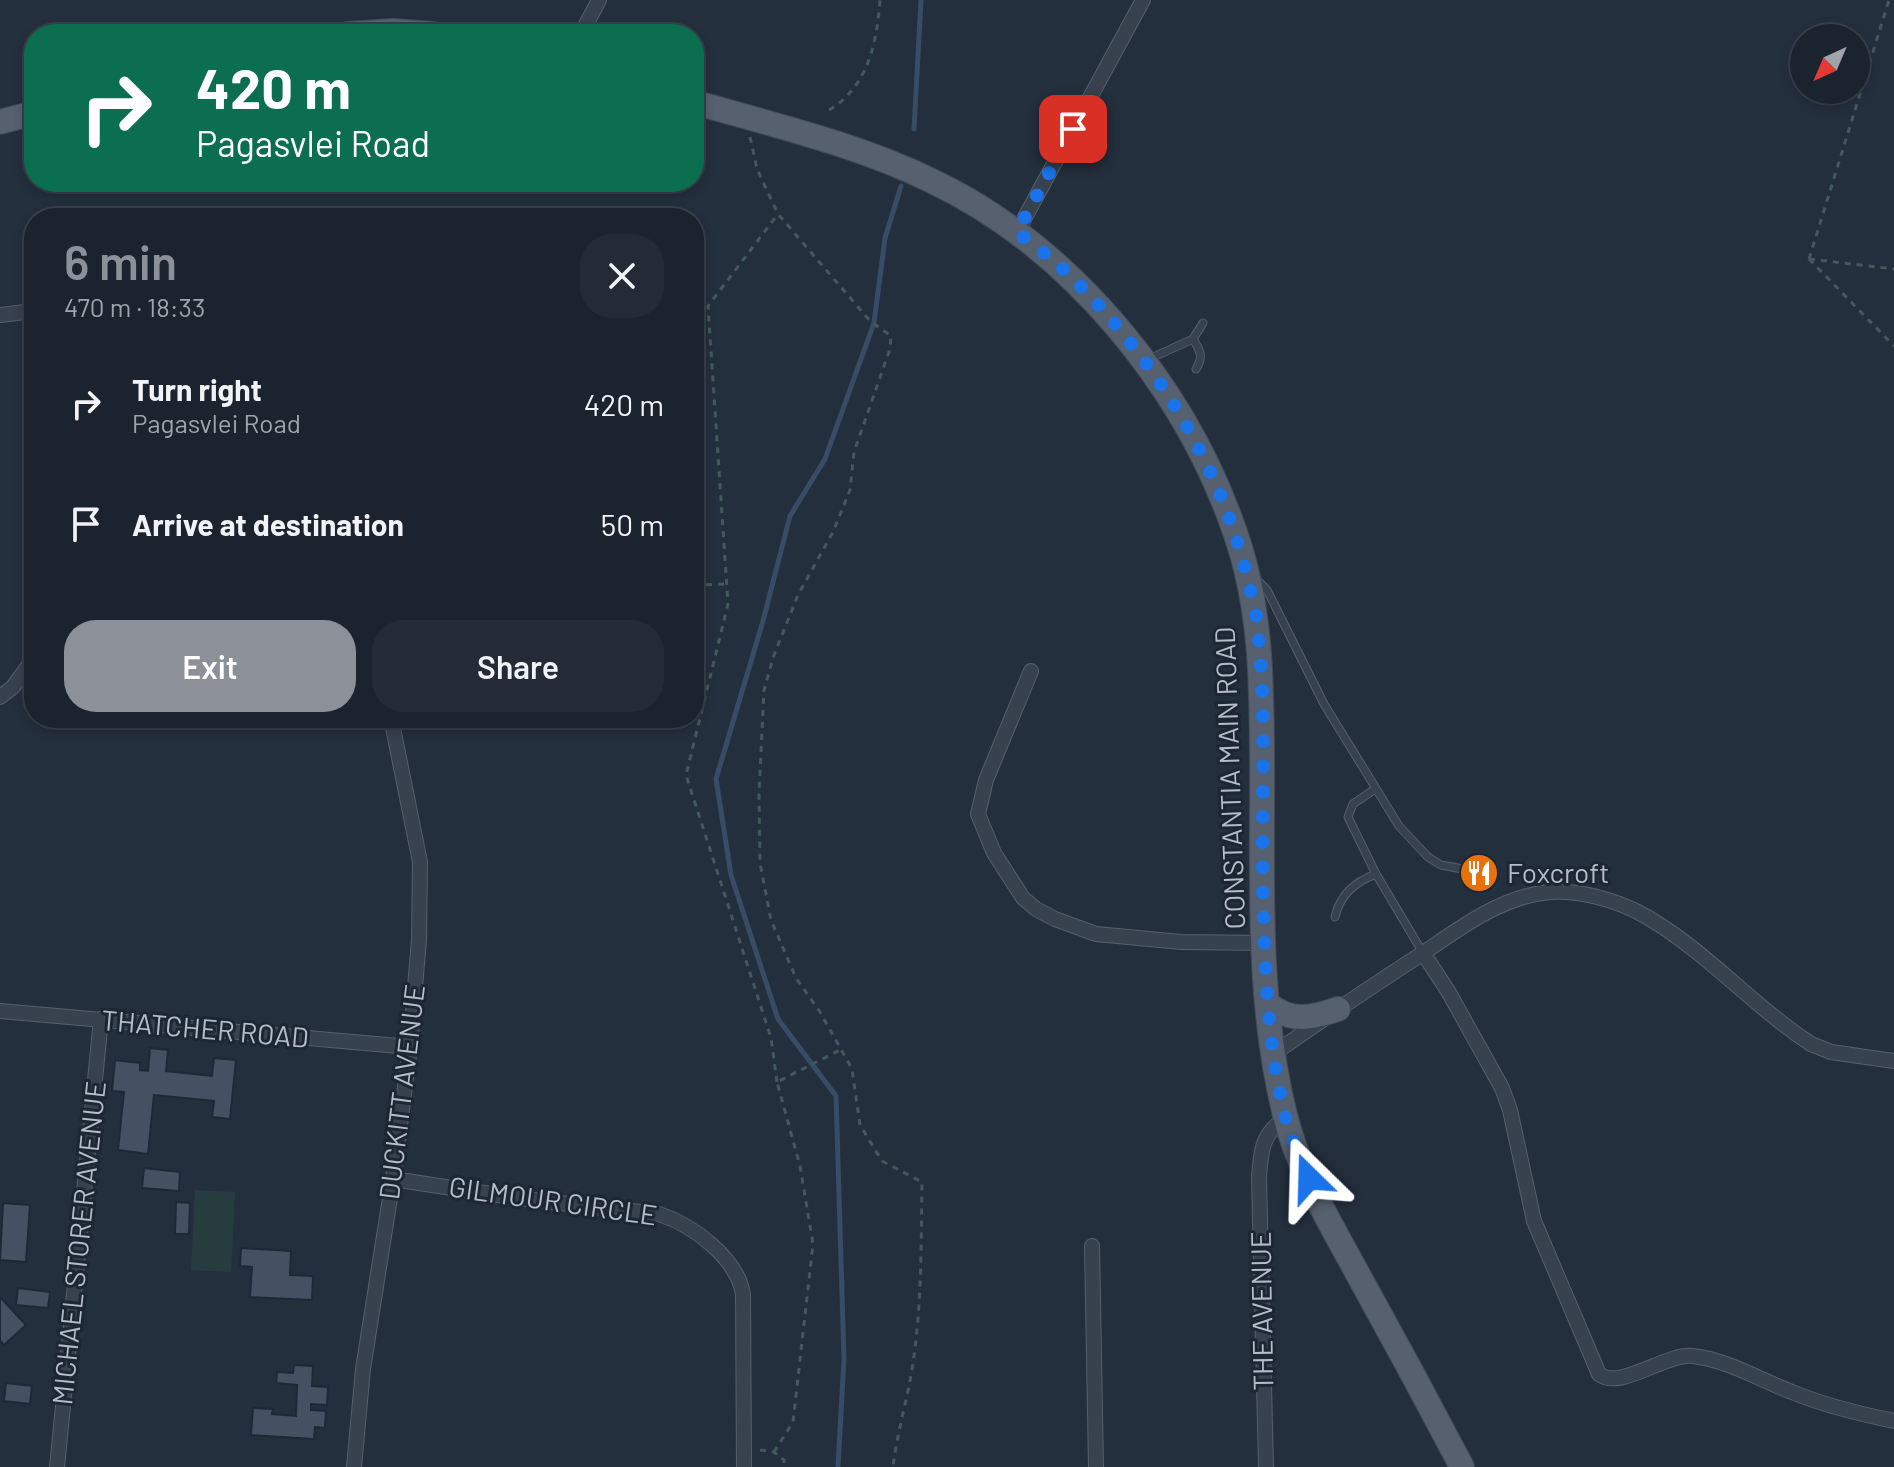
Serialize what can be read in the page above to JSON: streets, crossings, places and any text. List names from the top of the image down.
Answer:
{
  "streets": {
    "main road": ["CONSTANTIA MAIN ROAD"],
    "street": [
      "THATCHER ROAD",
      "DUCKITT AVENUE",
      "GILMOUR CIRCLE",
      "MICHAEL STORER AVENUE",
      "THE AVENUE"
    ]
  },
  "crossings": [
    ["CONSTANTIA MAIN ROAD", "THE AVENUE"],
    ["THATCHER ROAD", "DUCKITT AVENUE"],
    ["THATCHER ROAD", "MICHAEL STORER AVENUE"],
    ["DUCKITT AVENUE", "GILMOUR CIRCLE"]
  ],
  "places": {
    "restaurant": ["Foxcroft"]
  },
  "north": "bottom left",
  "page": {
    "turn": ["420 m", "Pagasvlei Road"],
    "heading": ["6 min", "470 m · 18:33"],
    "list": [
      {
        "name": "Turn right",
        "note": "Pagasvlei Road",
        "value": "420 m"
      },
      {
        "name": "Arrive at destination",
        "value": "50 m"
      }
    ],
    "buttons": ["Exit", "Share"]
  }
}
